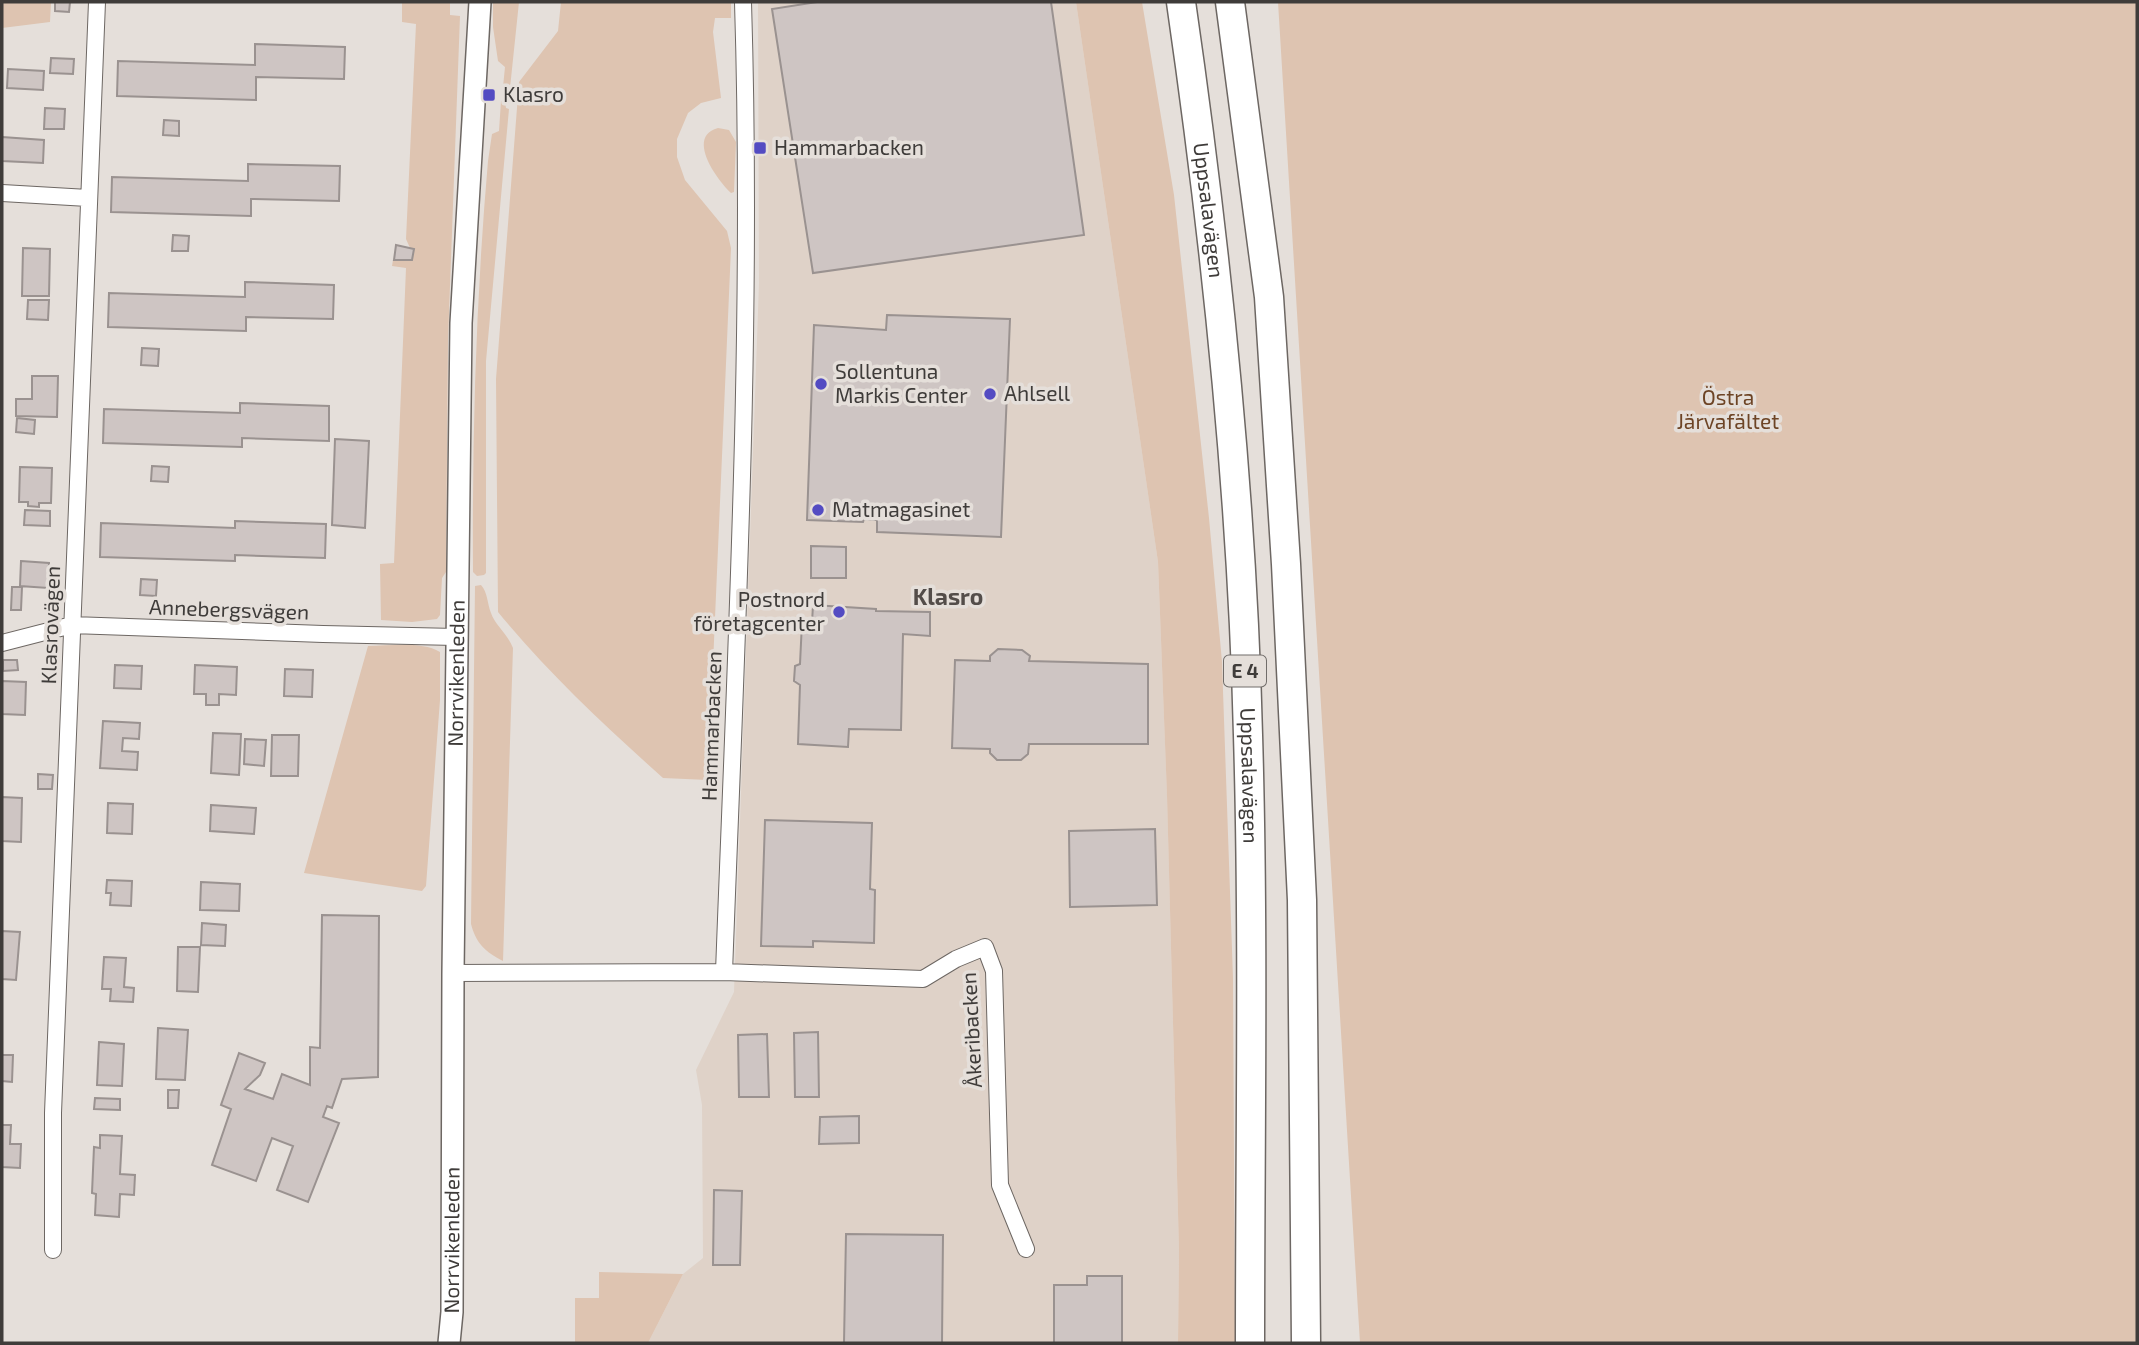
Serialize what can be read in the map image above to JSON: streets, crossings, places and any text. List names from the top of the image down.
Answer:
{
  "streets": {
    "highway": ["Uppsalavägen", "E 4"],
    "main road": ["Norrvikenleden"],
    "street": [
      "Annebergsvägen",
      "Klasrovägen",
      "Hammarbacken",
      "Åkeribacken"
    ]
  },
  "crossings": [
    ["Annebergsvägen", "Klasrovägen"],
    ["Annebergsvägen", "Norrvikenleden"],
    ["Hammarbacken", "Åkeribacken"]
  ],
  "districts": ["Klasro"],
  "parks": ["Östra Järvafältet"],
  "places": {
    "transit": ["Klasro", "Hammarbacken"],
    "other": [
      "Sollentuna Markis Center",
      "Ahlsell",
      "Matmagasinet",
      "Postnord företagcenter"
    ]
  }
}
